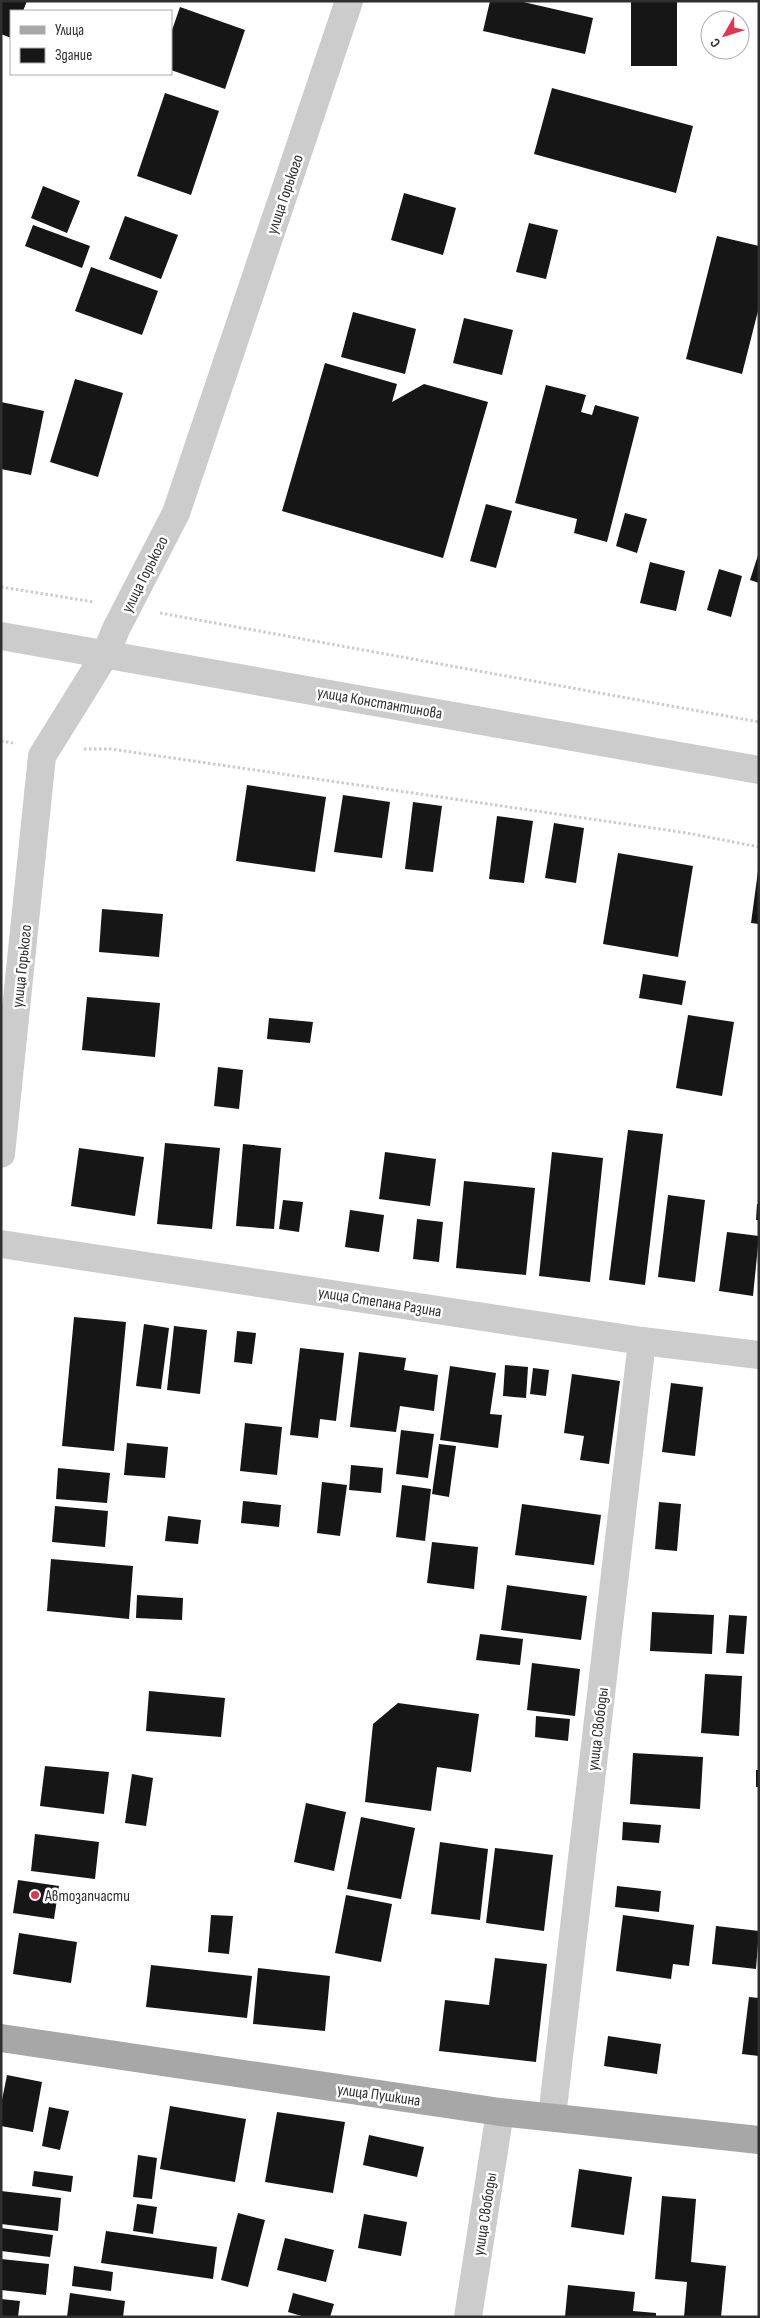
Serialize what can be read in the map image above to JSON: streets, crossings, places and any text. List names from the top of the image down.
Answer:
{
  "streets": {
    "main road": ["улица Пушкина"],
    "street": [
      "улица Горького",
      "улица Константинова",
      "улица Степана Разина",
      "улица Свободы"
    ]
  },
  "crossings": [
    ["улица Горького", "улица Константинова"],
    ["улица Степана Разина", "улица Свободы"],
    ["улица Свободы", "улица Пушкина"]
  ],
  "places": ["Автозапчасти"],
  "legend": ["Улица", "Здание"],
  "north": "bottom left"
}
